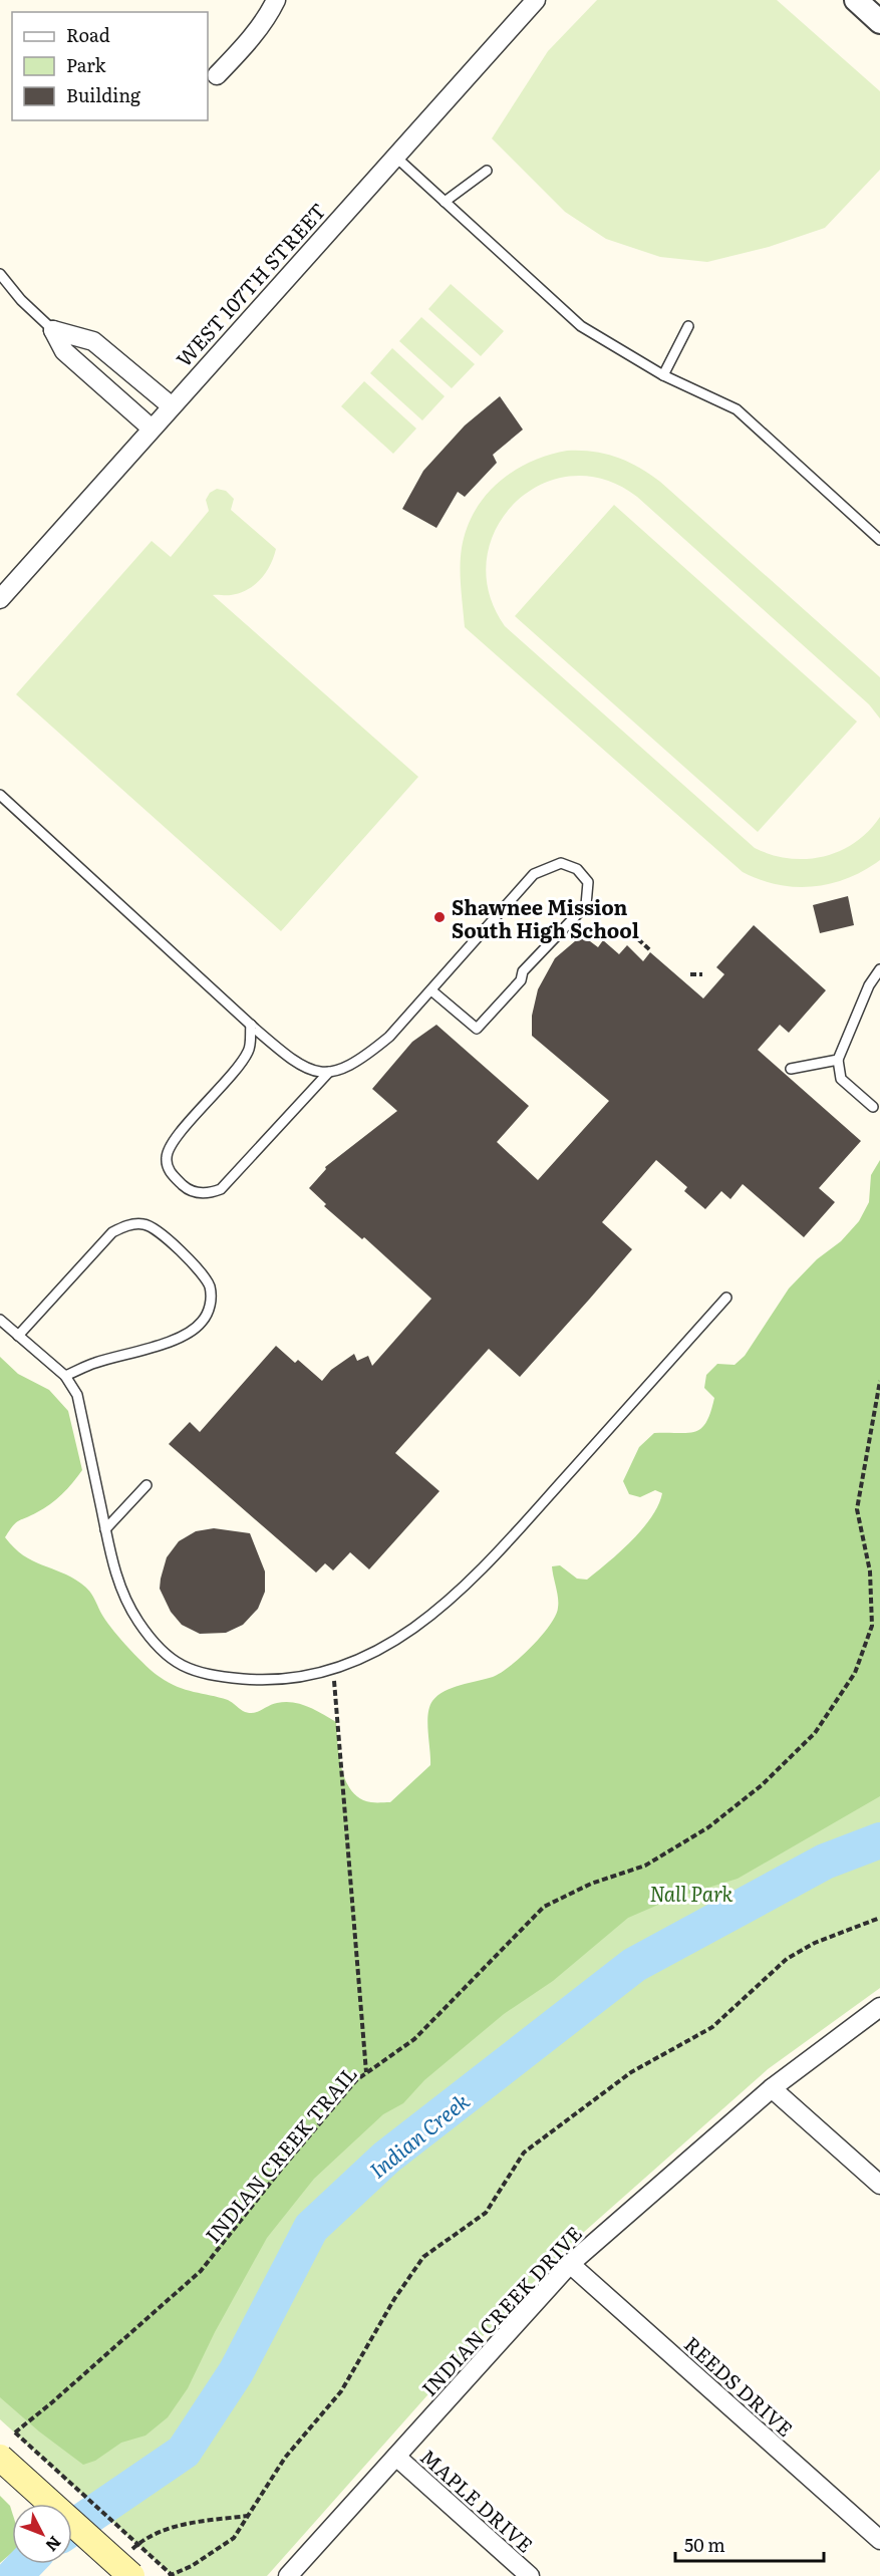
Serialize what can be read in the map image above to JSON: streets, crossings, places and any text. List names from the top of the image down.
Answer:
{
  "streets": {
    "street": [
      "WEST 107TH STREET",
      "INDIAN CREEK DRIVE",
      "REEDS DRIVE",
      "MAPLE DRIVE"
    ],
    "path": ["INDIAN CREEK TRAIL"]
  },
  "crossings": [
    ["INDIAN CREEK DRIVE", "REEDS DRIVE"],
    ["INDIAN CREEK DRIVE", "MAPLE DRIVE"]
  ],
  "water": ["Indian Creek"],
  "parks": ["Nall Park"],
  "places": ["Shawnee Mission South High School"],
  "legend": ["Road", "Park", "Building"],
  "scale_bar": "50 m",
  "north": "bottom right"
}
